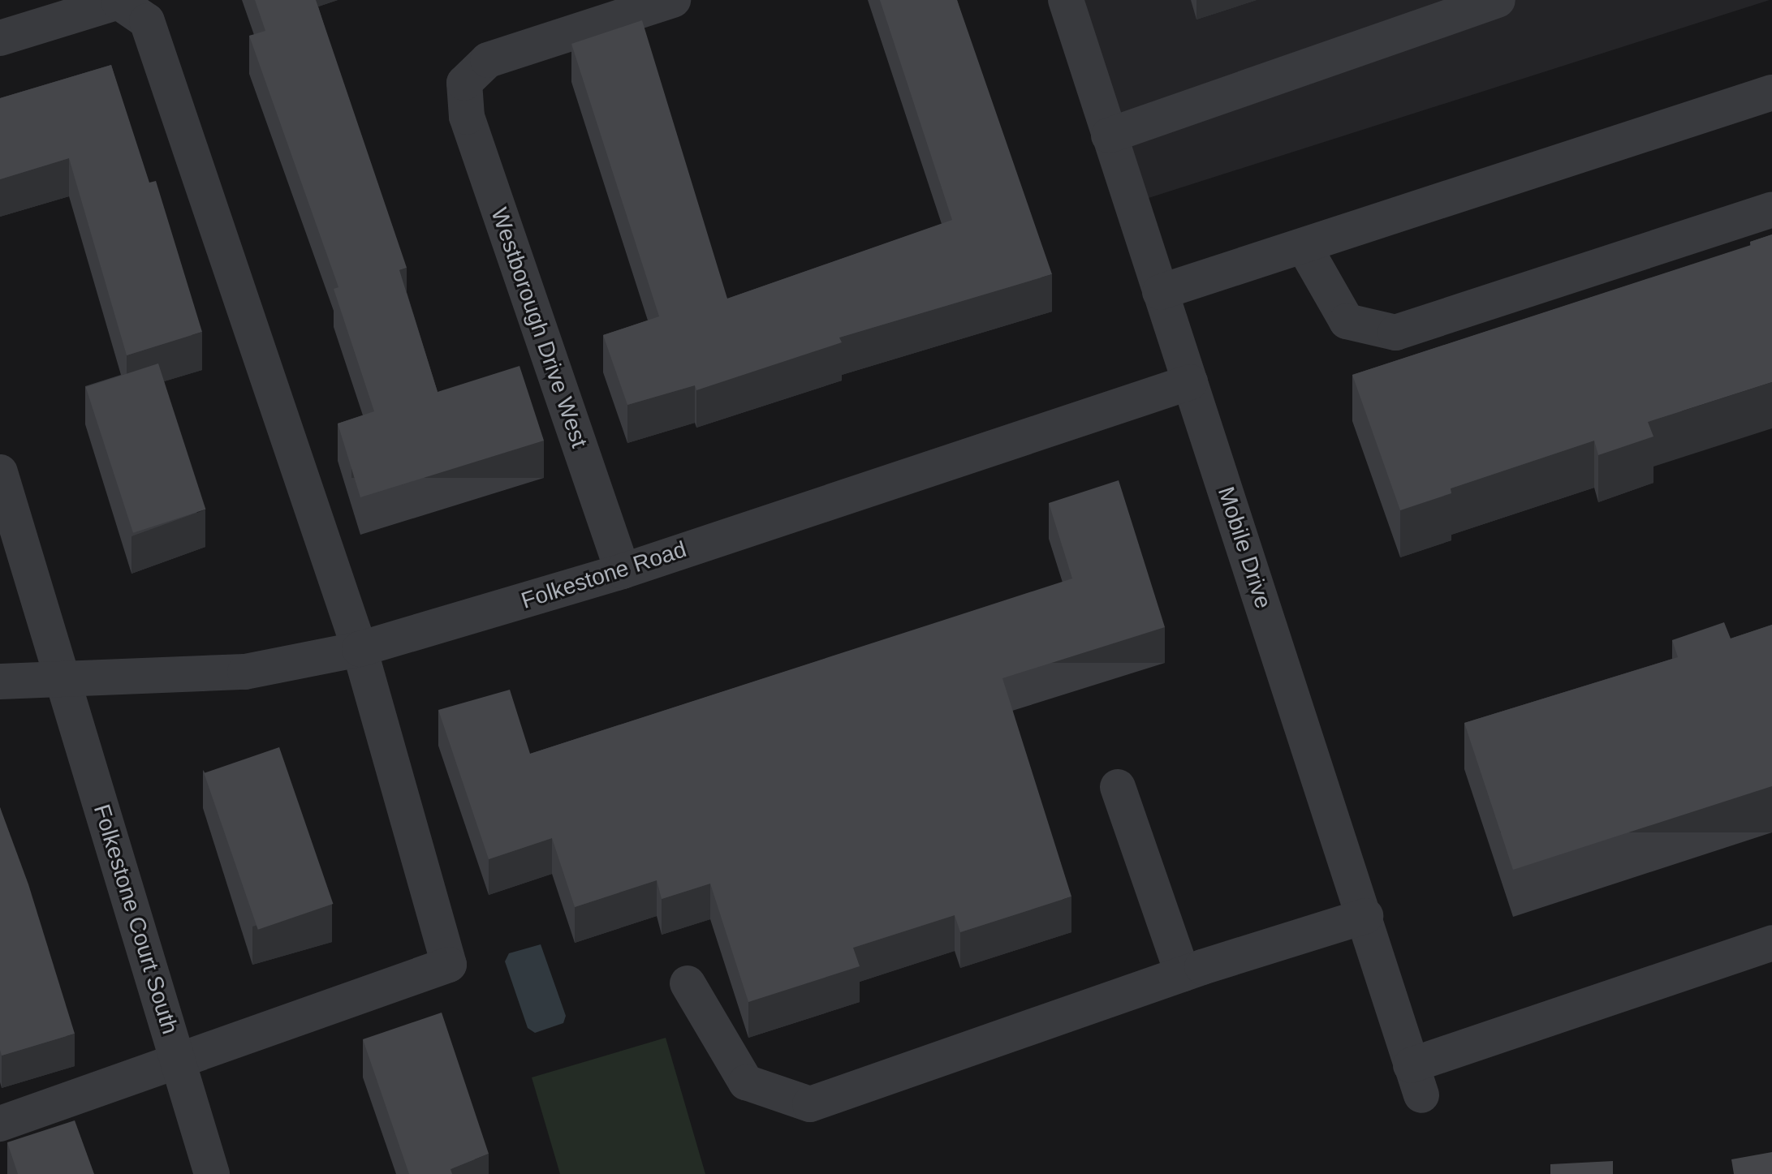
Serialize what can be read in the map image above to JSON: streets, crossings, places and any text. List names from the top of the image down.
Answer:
{
  "streets": {
    "street": [
      "Westborough Drive West",
      "Mobile Drive",
      "Folkestone Road",
      "Folkestone Court South"
    ]
  },
  "crossings": [
    ["Westborough Drive West", "Folkestone Road"],
    ["Mobile Drive", "Folkestone Road"],
    ["Folkestone Road", "Folkestone Court South"]
  ]
}
